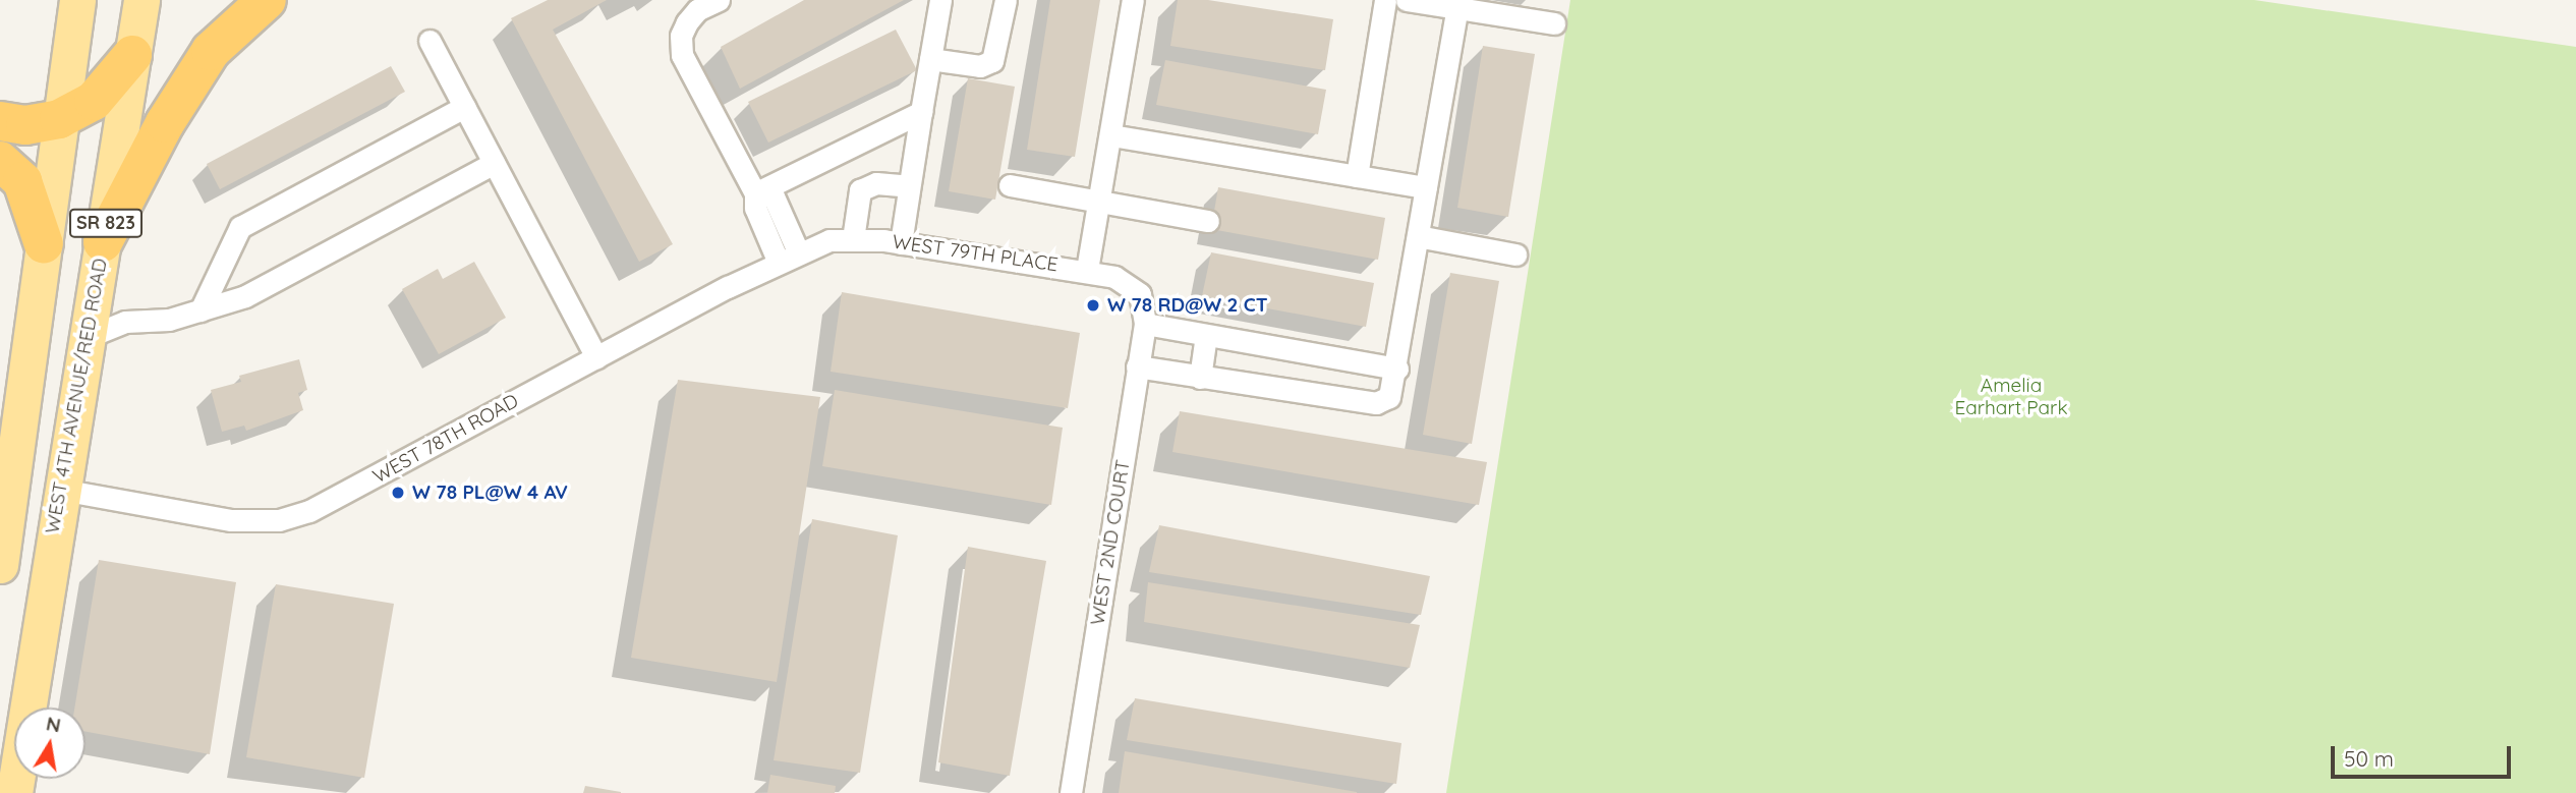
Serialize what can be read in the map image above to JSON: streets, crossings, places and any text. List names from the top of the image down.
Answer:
{
  "streets": {
    "main road": ["SR 823", "WEST 4TH AVENUE/RED ROAD"],
    "street": ["WEST 79TH PLACE", "WEST 78TH ROAD", "WEST 2ND COURT"]
  },
  "crossings": [
    ["WEST 79TH PLACE", "WEST 78TH ROAD"],
    ["WEST 79TH PLACE", "WEST 2ND COURT"],
    ["WEST 4TH AVENUE/RED ROAD", "WEST 78TH ROAD"]
  ],
  "parks": ["Amelia Earhart Park"],
  "places": ["W 78 RD@W 2 CT", "W 78 PL@W 4 AV"],
  "scale_bar": "50 m",
  "north": "top"
}
